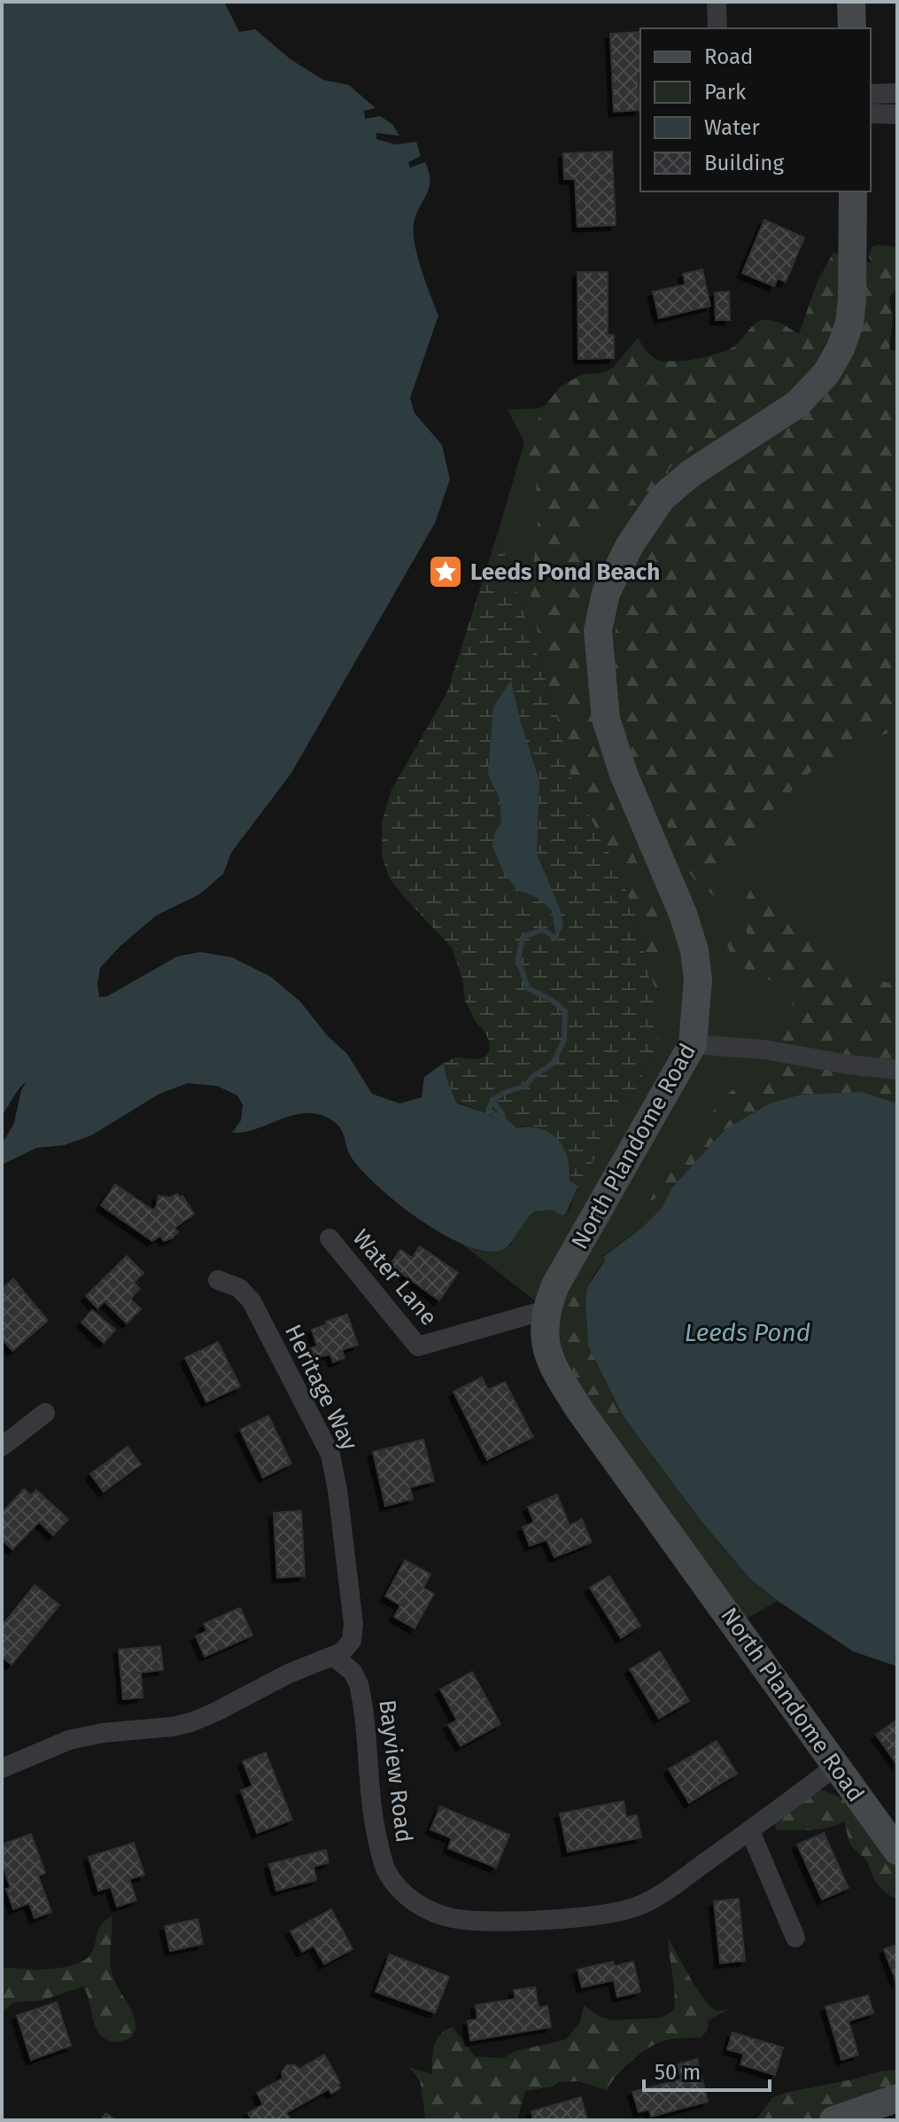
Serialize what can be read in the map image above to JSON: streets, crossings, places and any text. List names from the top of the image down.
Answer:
{
  "streets": {
    "main road": ["North Plandome Road"],
    "street": ["Water Lane", "Heritage Way", "Bayview Road"]
  },
  "crossings": [
    ["North Plandome Road", "Water Lane"],
    ["North Plandome Road", "Bayview Road"],
    ["Heritage Way", "Bayview Road"]
  ],
  "water": ["Leeds Pond"],
  "places": {
    "place": ["Leeds Pond Beach"]
  },
  "legend": [
    "Road",
    "Park",
    "Water",
    "Building"
  ],
  "scale_bar": "50 m"
}
